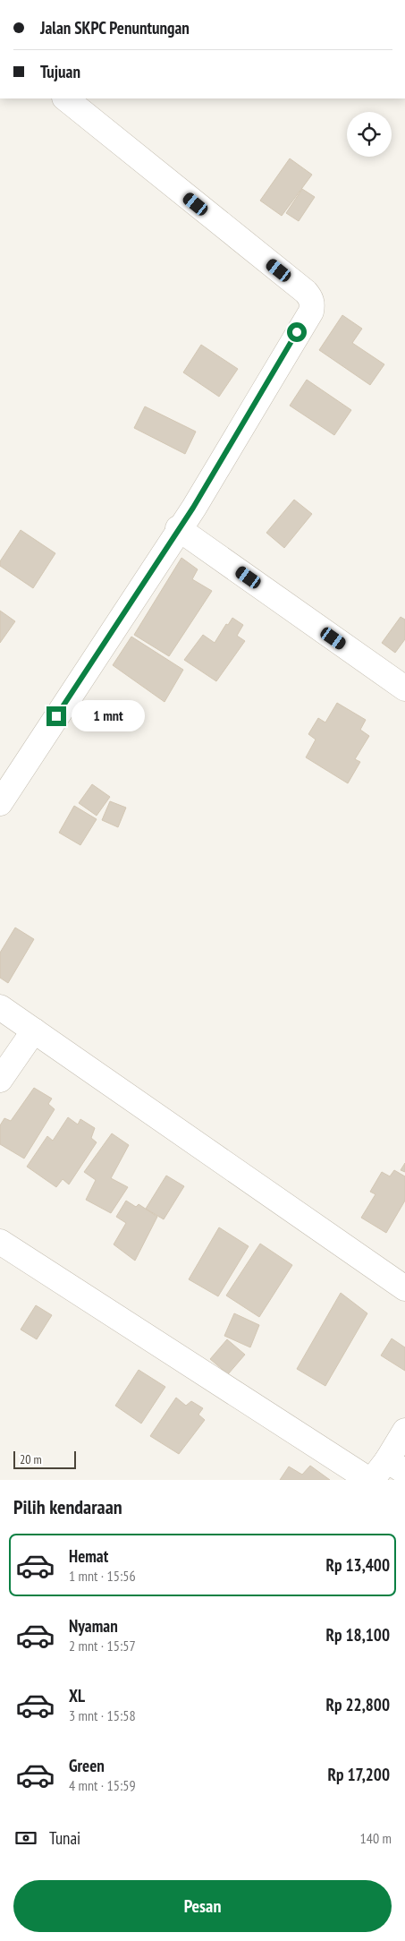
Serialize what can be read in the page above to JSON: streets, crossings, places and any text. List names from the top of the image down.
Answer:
{
  "scale_bar": "20 m",
  "page": {
    "banner": ["Jalan SKPC Penuntungan", "Tujuan"],
    "bubble": "1 mnt",
    "scale": "20 m",
    "heading": "Pilih kendaraan",
    "list": [
      {
        "name": "Hemat",
        "note": "1 mnt · 15:56",
        "value": "Rp 13,400"
      },
      {
        "name": "Nyaman",
        "note": "2 mnt · 15:57",
        "value": "Rp 18,100"
      },
      {
        "name": "XL",
        "note": "3 mnt · 15:58",
        "value": "Rp 22,800"
      },
      {
        "name": "Green",
        "note": "4 mnt · 15:59",
        "value": "Rp 17,200"
      }
    ],
    "pay": ["Tunai", "140 m"],
    "buttons": "Pesan"
  }
}
